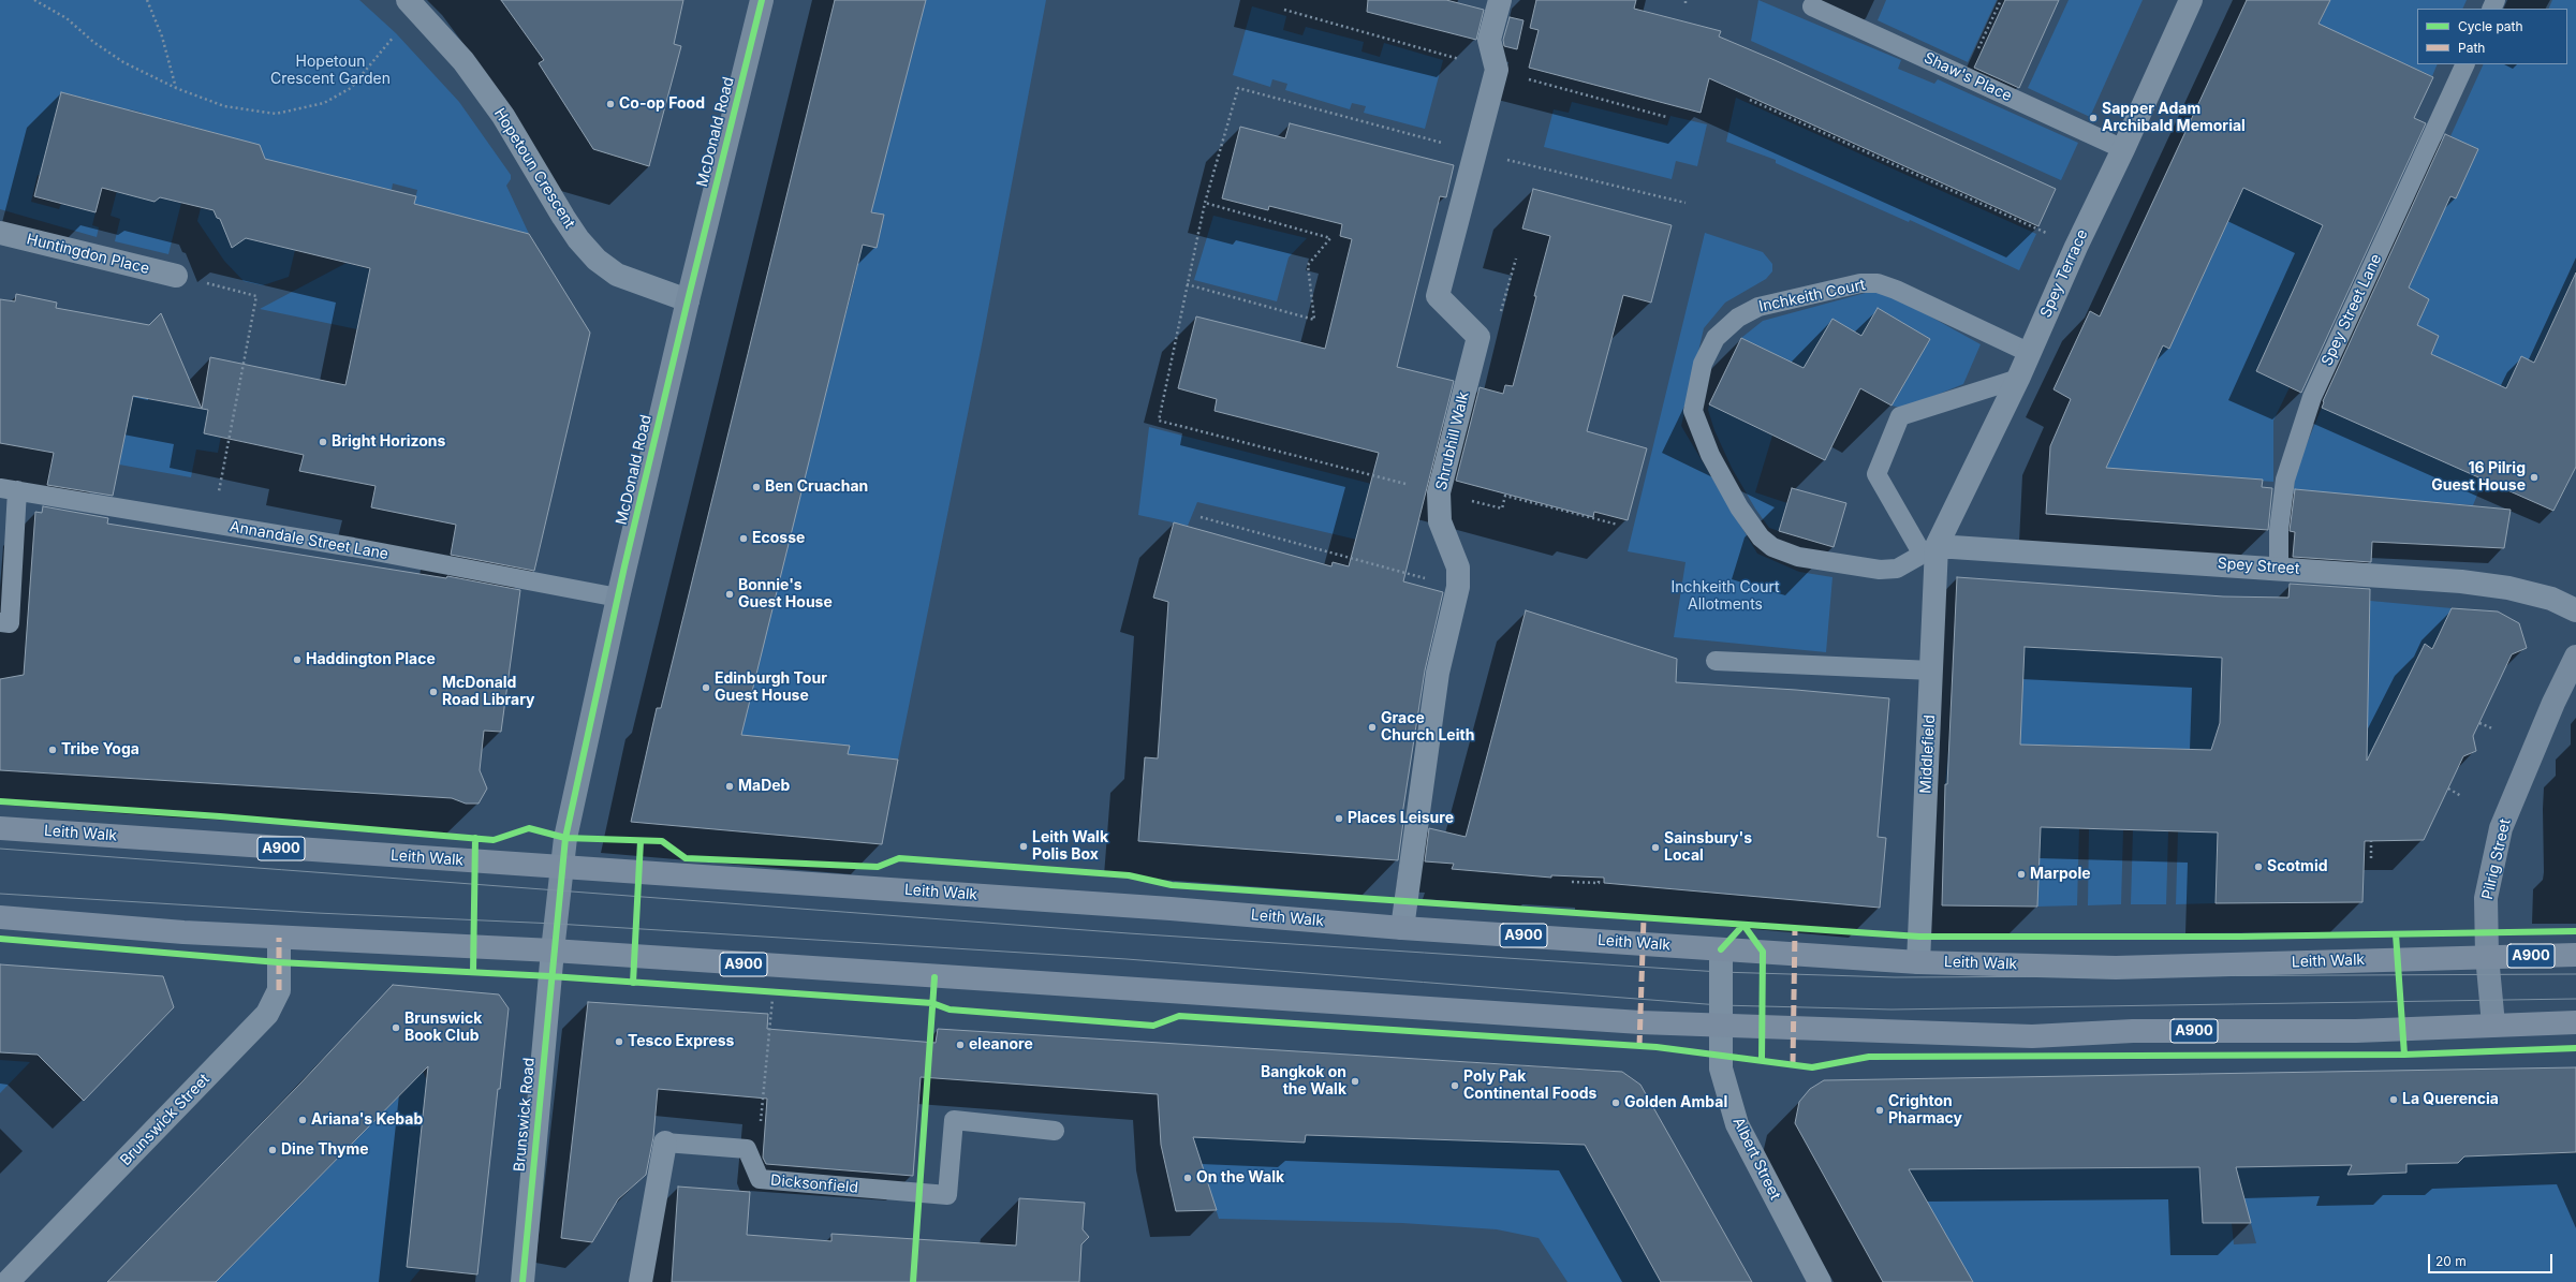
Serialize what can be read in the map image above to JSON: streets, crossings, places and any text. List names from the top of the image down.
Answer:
{
  "streets": {
    "main road": ["Leith Walk", "A900"],
    "street": [
      "McDonald Road",
      "Hopetoun Crescent",
      "Huntingdon Place",
      "Spey Terrace",
      "Shrubhill Walk",
      "Spey Street",
      "Middlefield",
      "Pilrig Street",
      "Brunswick Road",
      "Brunswick Street",
      "Albert Street"
    ],
    "lane": [
      "Shaw's Place",
      "Inchkeith Court",
      "Spey Street Lane",
      "Annandale Street Lane",
      "Dicksonfield"
    ]
  },
  "crossings": [
    ["Shaw's Place", "Spey Terrace"],
    ["McDonald Road", "Hopetoun Crescent"],
    ["McDonald Road", "Annandale Street Lane"],
    ["McDonald Road", "Leith Walk"],
    ["McDonald Road", "A900"],
    ["McDonald Road", "Brunswick Road"],
    ["Spey Terrace", "Inchkeith Court"],
    ["Spey Terrace", "Spey Street"],
    ["Spey Terrace", "Middlefield"],
    ["Inchkeith Court", "Spey Street"],
    ["Inchkeith Court", "Middlefield"],
    ["Spey Street Lane", "Spey Street"],
    ["Shrubhill Walk", "Leith Walk"],
    ["Spey Street", "Middlefield"],
    ["Middlefield", "Leith Walk"],
    ["Leith Walk", "Pilrig Street"],
    ["Leith Walk", "Albert Street"],
    ["A900", "Pilrig Street"],
    ["A900", "Brunswick Road"],
    ["A900", "Brunswick Street"],
    ["A900", "Albert Street"]
  ],
  "parks": ["Hopetoun Crescent Garden", "Inchkeith Court Allotments"],
  "places": [
    "Co-op Food",
    "Sapper Adam Archibald Memorial",
    "Bright Horizons",
    "16 Pilrig Guest House",
    "Ben Cruachan",
    "Ecosse",
    "Bonnie's Guest House",
    "Haddington Place",
    "Edinburgh Tour Guest House",
    "McDonald Road Library",
    "Grace Church Leith",
    "Tribe Yoga",
    "MaDeb",
    "Places Leisure",
    "Leith Walk Polis Box",
    "Sainsbury's Local",
    "Scotmid",
    "Marpole",
    "Brunswick Book Club",
    "Tesco Express",
    "eleanore",
    "Bangkok on the Walk",
    "Poly Pak Continental Foods",
    "La Querencia",
    "Golden Ambal",
    "Crighton Pharmacy",
    "Ariana's Kebab",
    "Dine Thyme",
    "On the Walk"
  ],
  "legend": ["Cycle path", "Path"],
  "scale_bar": "20 m"
}
